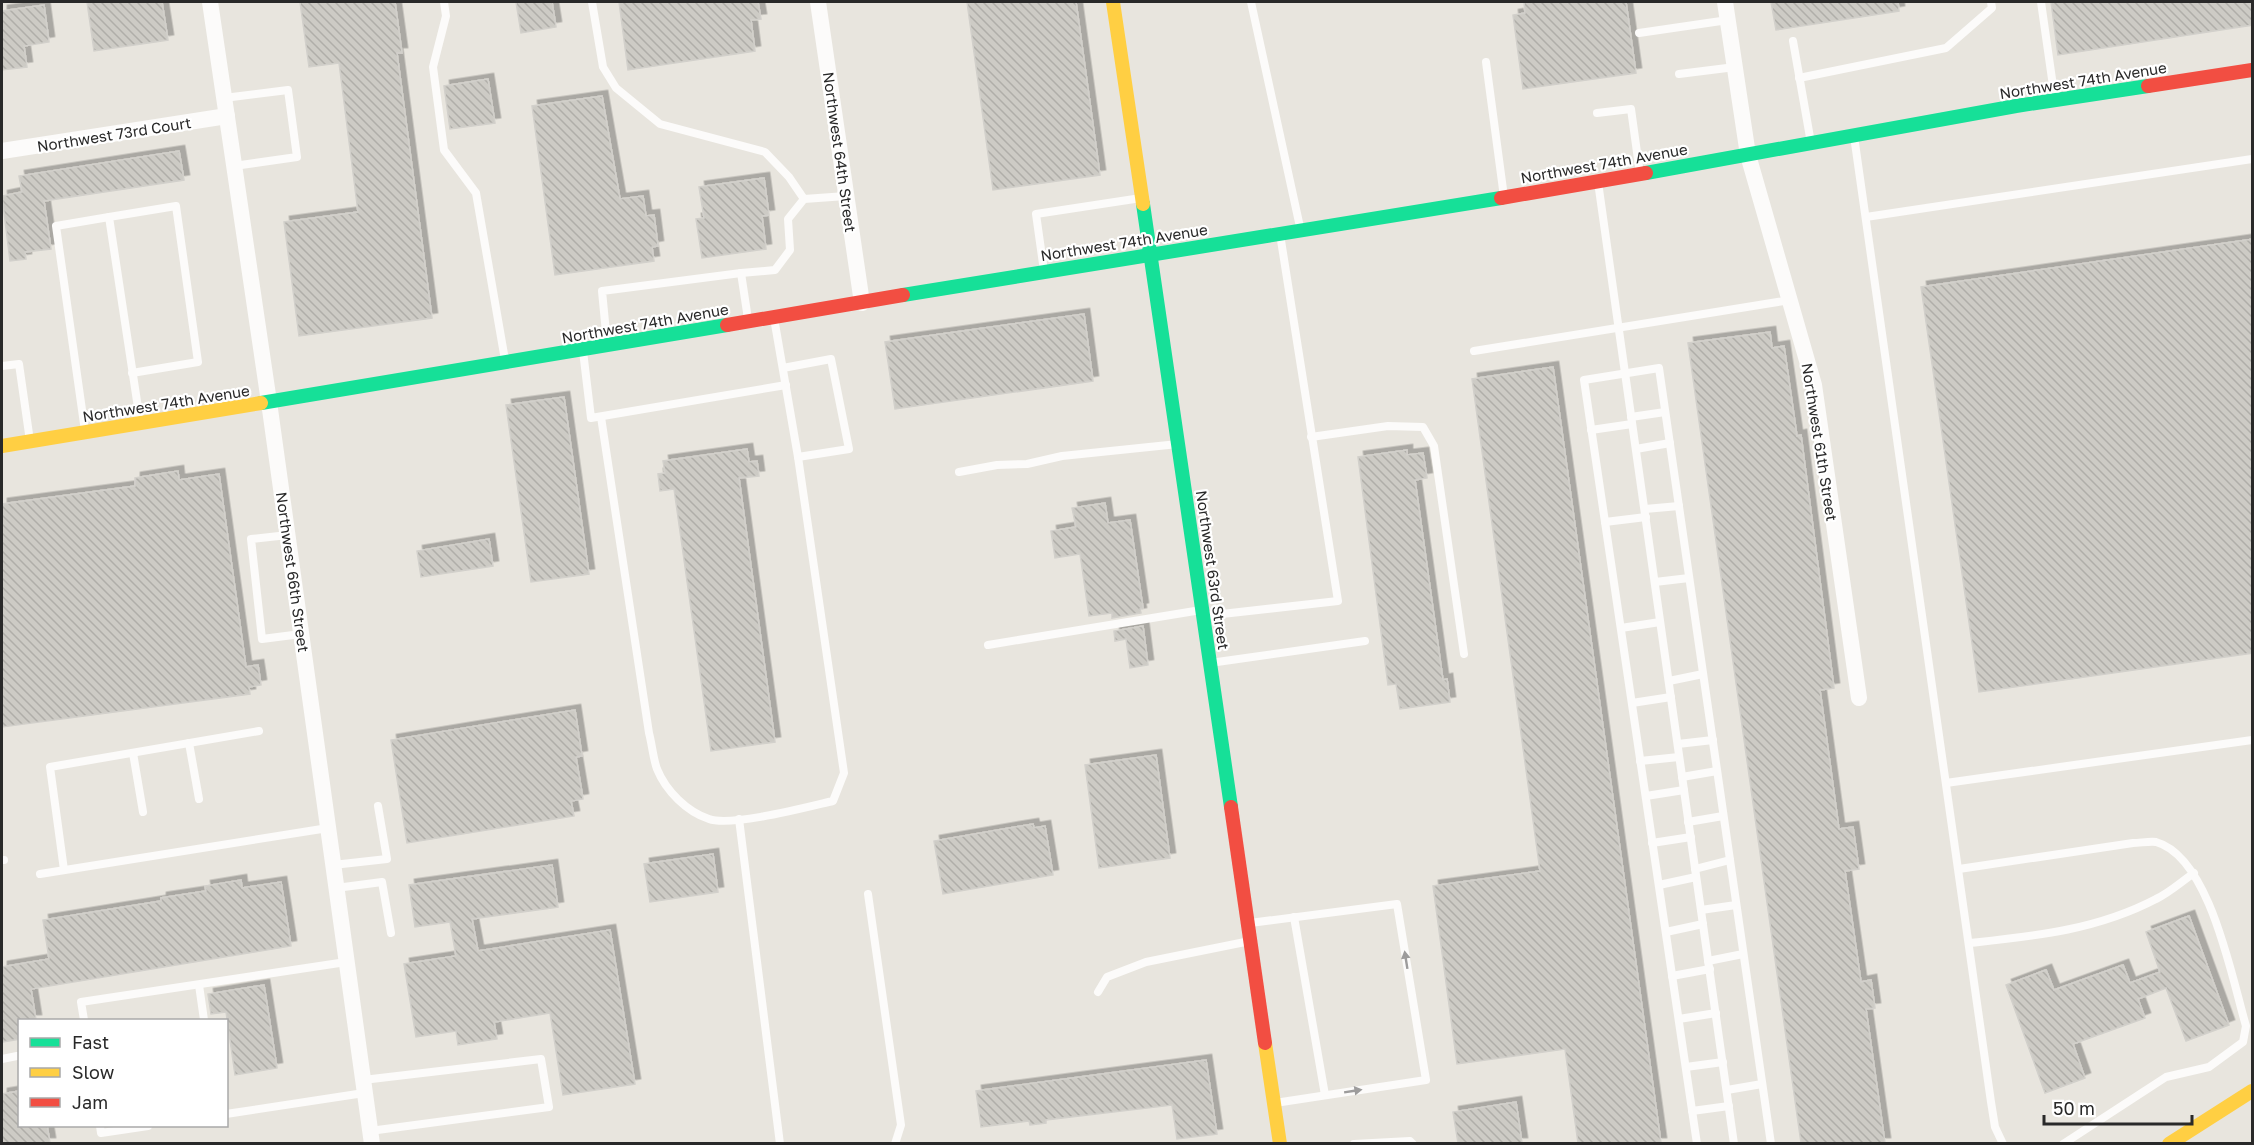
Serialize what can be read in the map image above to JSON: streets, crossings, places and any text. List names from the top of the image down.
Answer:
{
  "streets": {
    "main road": ["Northwest 74th Avenue", "Northwest 63rd Street"],
    "street": [
      "Northwest 73rd Court",
      "Northwest 64th Street",
      "Northwest 61th Street",
      "Northwest 66th Street"
    ]
  },
  "crossings": [
    ["Northwest 74th Avenue", "Northwest 64th Street"],
    ["Northwest 74th Avenue", "Northwest 61th Street"],
    ["Northwest 74th Avenue", "Northwest 63rd Street"],
    ["Northwest 74th Avenue", "Northwest 66th Street"],
    ["Northwest 73rd Court", "Northwest 66th Street"]
  ],
  "legend": ["Fast", "Slow", "Jam"],
  "scale_bar": "50 m"
}
